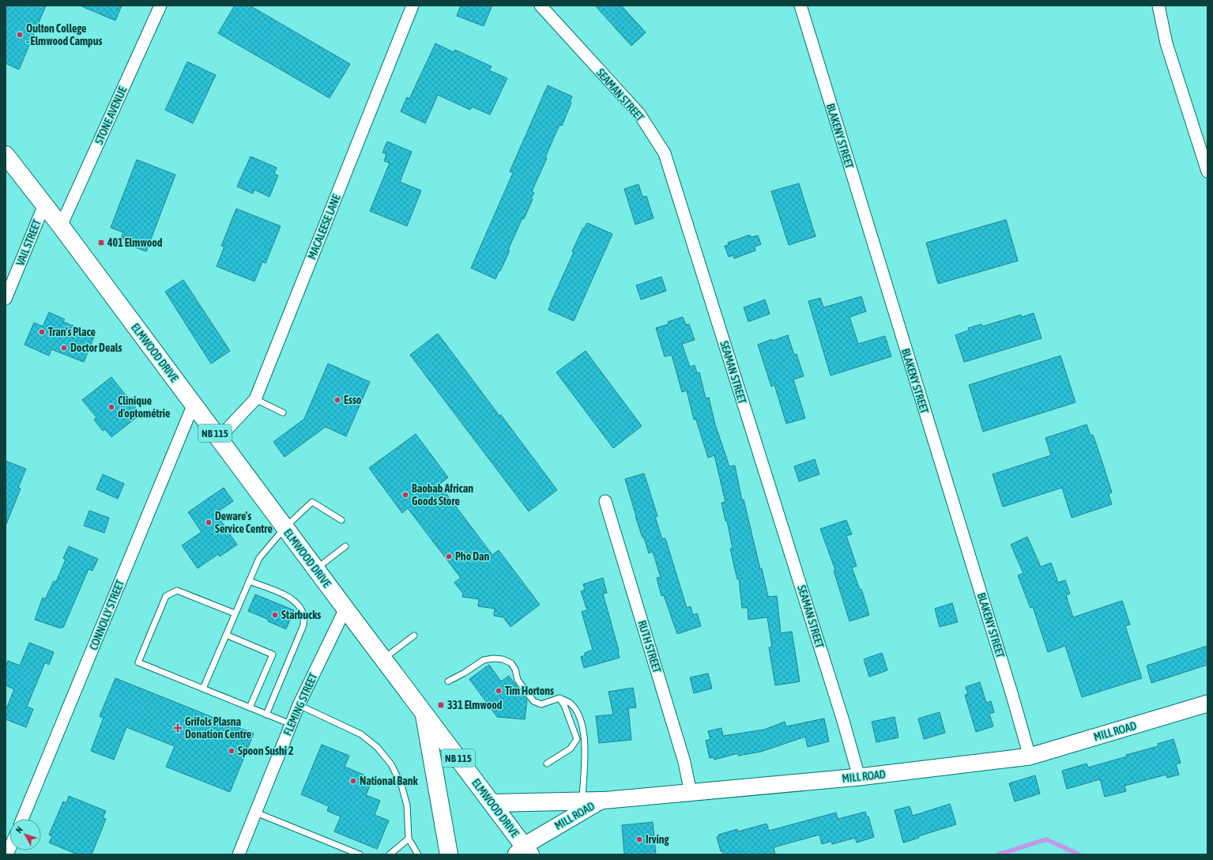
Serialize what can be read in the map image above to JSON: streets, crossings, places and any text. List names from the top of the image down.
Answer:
{
  "streets": {
    "main road": ["ELMWOOD DRIVE", "NB 115"],
    "street": [
      "SEAMAN STREET",
      "STONE AVENUE",
      "BLAKENY STREET",
      "MACALEESE LANE",
      "VAIL STREET",
      "CONNOLLY STREET",
      "RUTH STREET",
      "FLEMING STREET",
      "MILL ROAD"
    ]
  },
  "crossings": [
    ["SEAMAN STREET", "MILL ROAD"],
    ["STONE AVENUE", "ELMWOOD DRIVE"],
    ["BLAKENY STREET", "MILL ROAD"],
    ["MACALEESE LANE", "ELMWOOD DRIVE"],
    ["VAIL STREET", "ELMWOOD DRIVE"],
    ["ELMWOOD DRIVE", "CONNOLLY STREET"],
    ["ELMWOOD DRIVE", "FLEMING STREET"],
    ["ELMWOOD DRIVE", "MILL ROAD"],
    ["RUTH STREET", "MILL ROAD"]
  ],
  "places": {
    "other": [
      "Oulton College - Elmwood Campus",
      "Tran's Place",
      "Doctor Deals",
      "Esso",
      "Clinique d'optométrie",
      "Baobab African Goods Store",
      "Deware's Service Centre",
      "Pho Dan",
      "Starbucks",
      "Tim Hortons",
      "Spoon Sushi 2",
      "National Bank",
      "Irving"
    ],
    "transit": ["401 Elmwood", "331 Elmwood"],
    "health": ["Grifols Plasna Donation Centre"]
  },
  "north": "top left"
}
